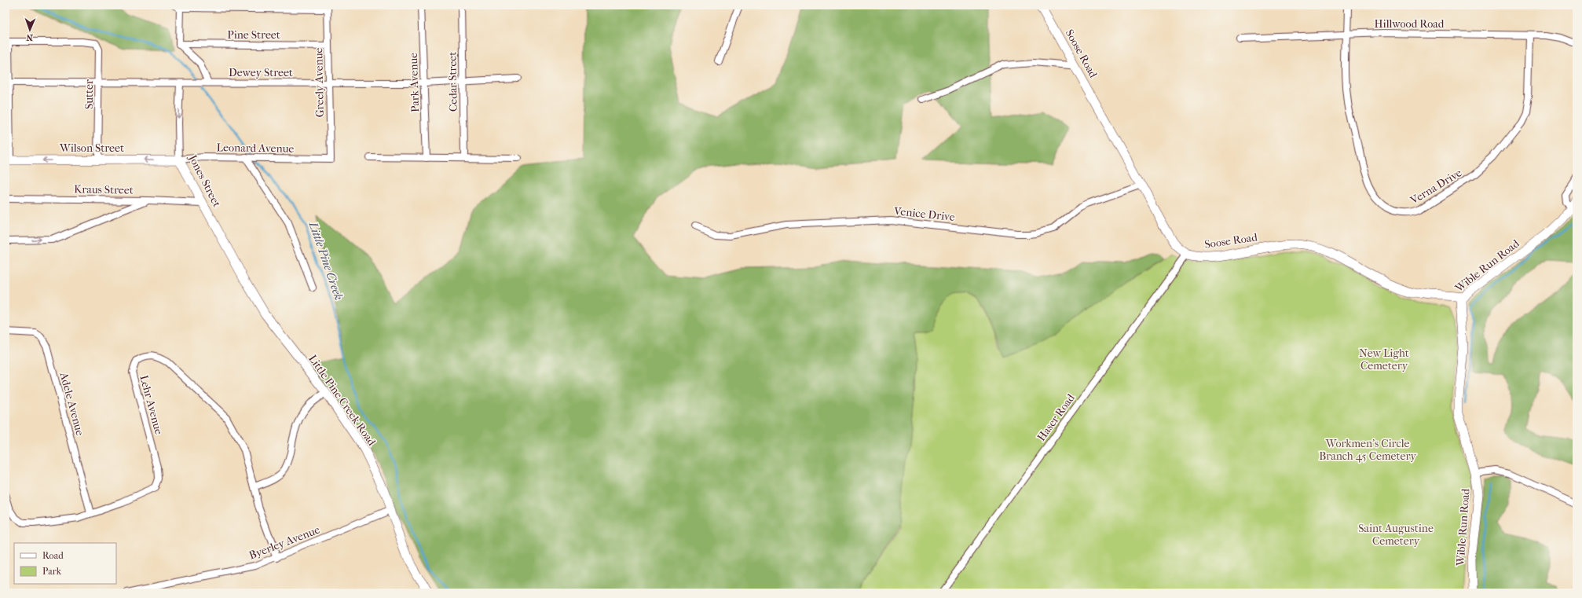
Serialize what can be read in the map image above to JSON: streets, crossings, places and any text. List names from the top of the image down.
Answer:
{
  "streets": {
    "street": [
      "Hillwood Road",
      "Pine Street",
      "Soose Road",
      "Dewey Street",
      "Cedar Street",
      "Greely Avenue",
      "Park Avenue",
      "Sutter",
      "Wilson Street",
      "Leonard Avenue",
      "Jones Street",
      "Verna Drive",
      "Kraus Street",
      "Venice Drive",
      "Wible Run Road",
      "Little Pine Creek Road",
      "Adele Avenue",
      "Lehr Avenue",
      "Haser Road",
      "Byerley Avenue"
    ]
  },
  "crossings": [
    ["Hillwood Road", "Verna Drive"],
    ["Pine Street", "Greely Avenue"],
    ["Soose Road", "Venice Drive"],
    ["Soose Road", "Wible Run Road"],
    ["Soose Road", "Haser Road"],
    ["Dewey Street", "Cedar Street"],
    ["Dewey Street", "Greely Avenue"],
    ["Dewey Street", "Park Avenue"],
    ["Dewey Street", "Sutter"],
    ["Dewey Street", "Jones Street"],
    ["Greely Avenue", "Leonard Avenue"],
    ["Sutter", "Wilson Street"],
    ["Wilson Street", "Leonard Avenue"],
    ["Wilson Street", "Jones Street"],
    ["Leonard Avenue", "Jones Street"],
    ["Jones Street", "Kraus Street"],
    ["Jones Street", "Little Pine Creek Road"],
    ["Little Pine Creek Road", "Byerley Avenue"],
    ["Adele Avenue", "Lehr Avenue"],
    ["Lehr Avenue", "Byerley Avenue"]
  ],
  "one_way": ["Jones Street"],
  "water": ["Little Pine Creek"],
  "parks": ["New Light Cemetery", "Workmen's Circle Branch 45 Cemetery", "Saint Augustine Cemetery"],
  "legend": ["Road", "Park"],
  "north": "bottom"
}
